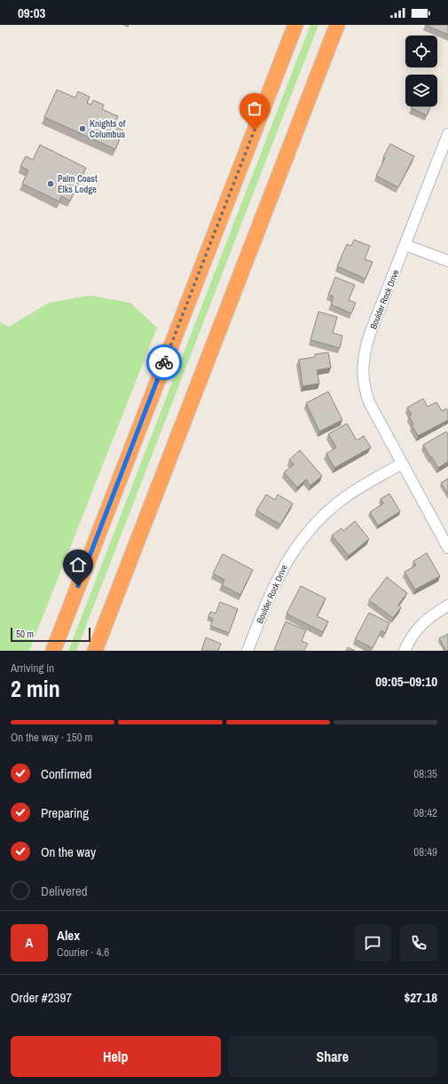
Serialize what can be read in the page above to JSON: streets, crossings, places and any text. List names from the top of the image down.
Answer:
{
  "streets": {
    "street": ["Boulder Rock Drive"]
  },
  "places": ["Knights of Columbus", "Palm Coast Elks Lodge"],
  "scale_bar": "50 m",
  "page": {
    "status": "09:03",
    "scale": "50 m",
    "heading": ["2 min", "Arriving in", "09:05–09:10"],
    "panel": [
      "Alex",
      "Courier · 4.6",
      "Order #2397",
      "$27.18"
    ],
    "bar": "On the way · 150 m",
    "list": [
      ["Confirmed", "08:35"],
      ["Preparing", "08:42"],
      ["On the way", "08:49"],
      "Delivered"
    ],
    "round": "A",
    "buttons": ["Help", "Share"]
  }
}
